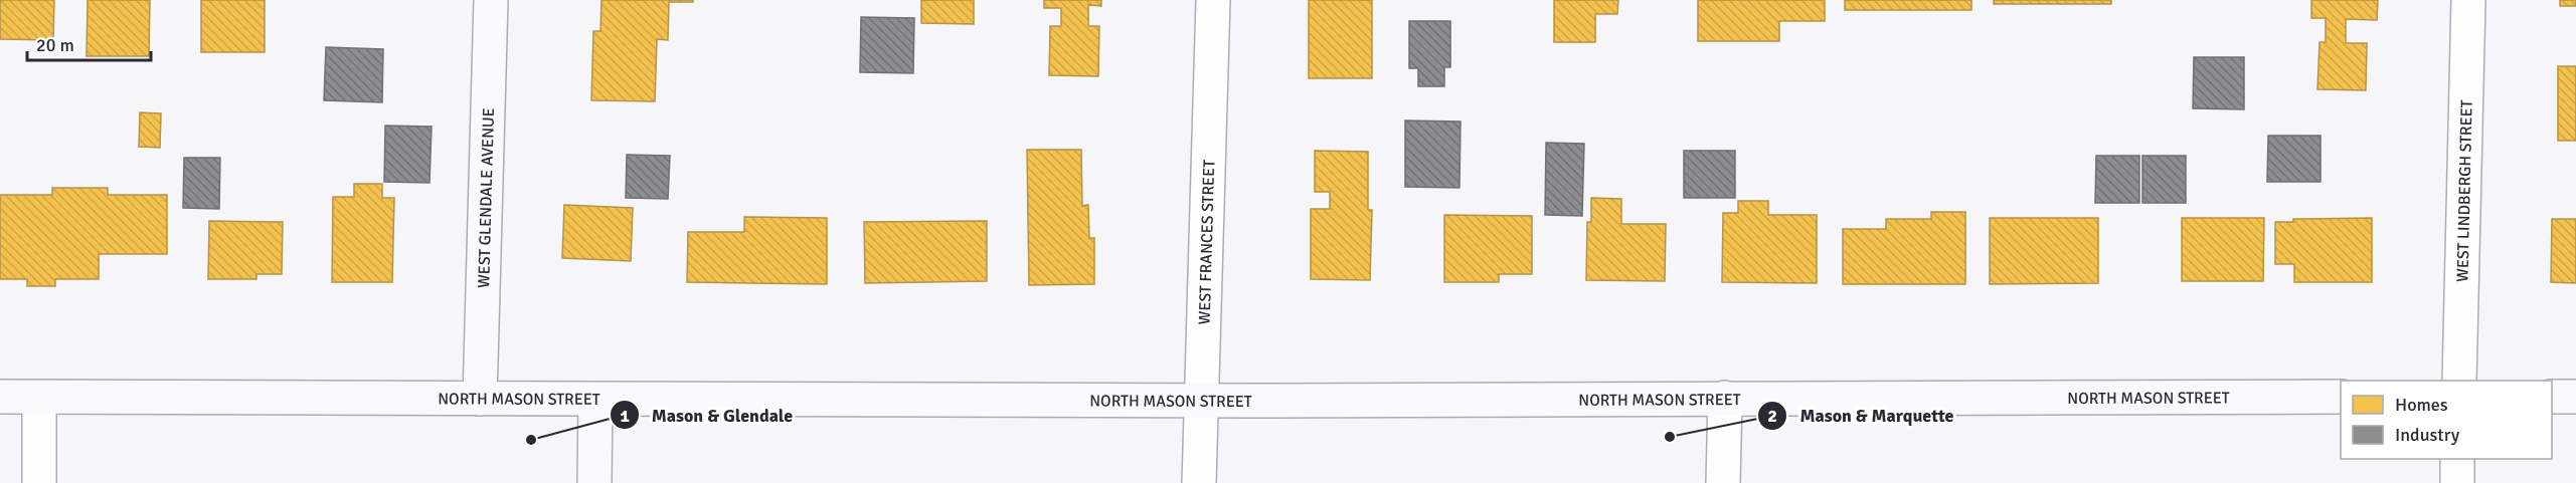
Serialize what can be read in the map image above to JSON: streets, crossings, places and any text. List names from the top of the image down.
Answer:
{
  "streets": {
    "main road": ["WEST GLENDALE AVENUE", "NORTH MASON STREET"],
    "street": ["WEST LINDBERGH STREET", "WEST FRANCES STREET"]
  },
  "crossings": [
    ["WEST GLENDALE AVENUE", "NORTH MASON STREET"],
    ["WEST FRANCES STREET", "NORTH MASON STREET"]
  ],
  "places": ["Mason & Marquette", "Mason & Glendale"],
  "legend": ["Homes", "Industry"],
  "scale_bar": "20 m"
}
